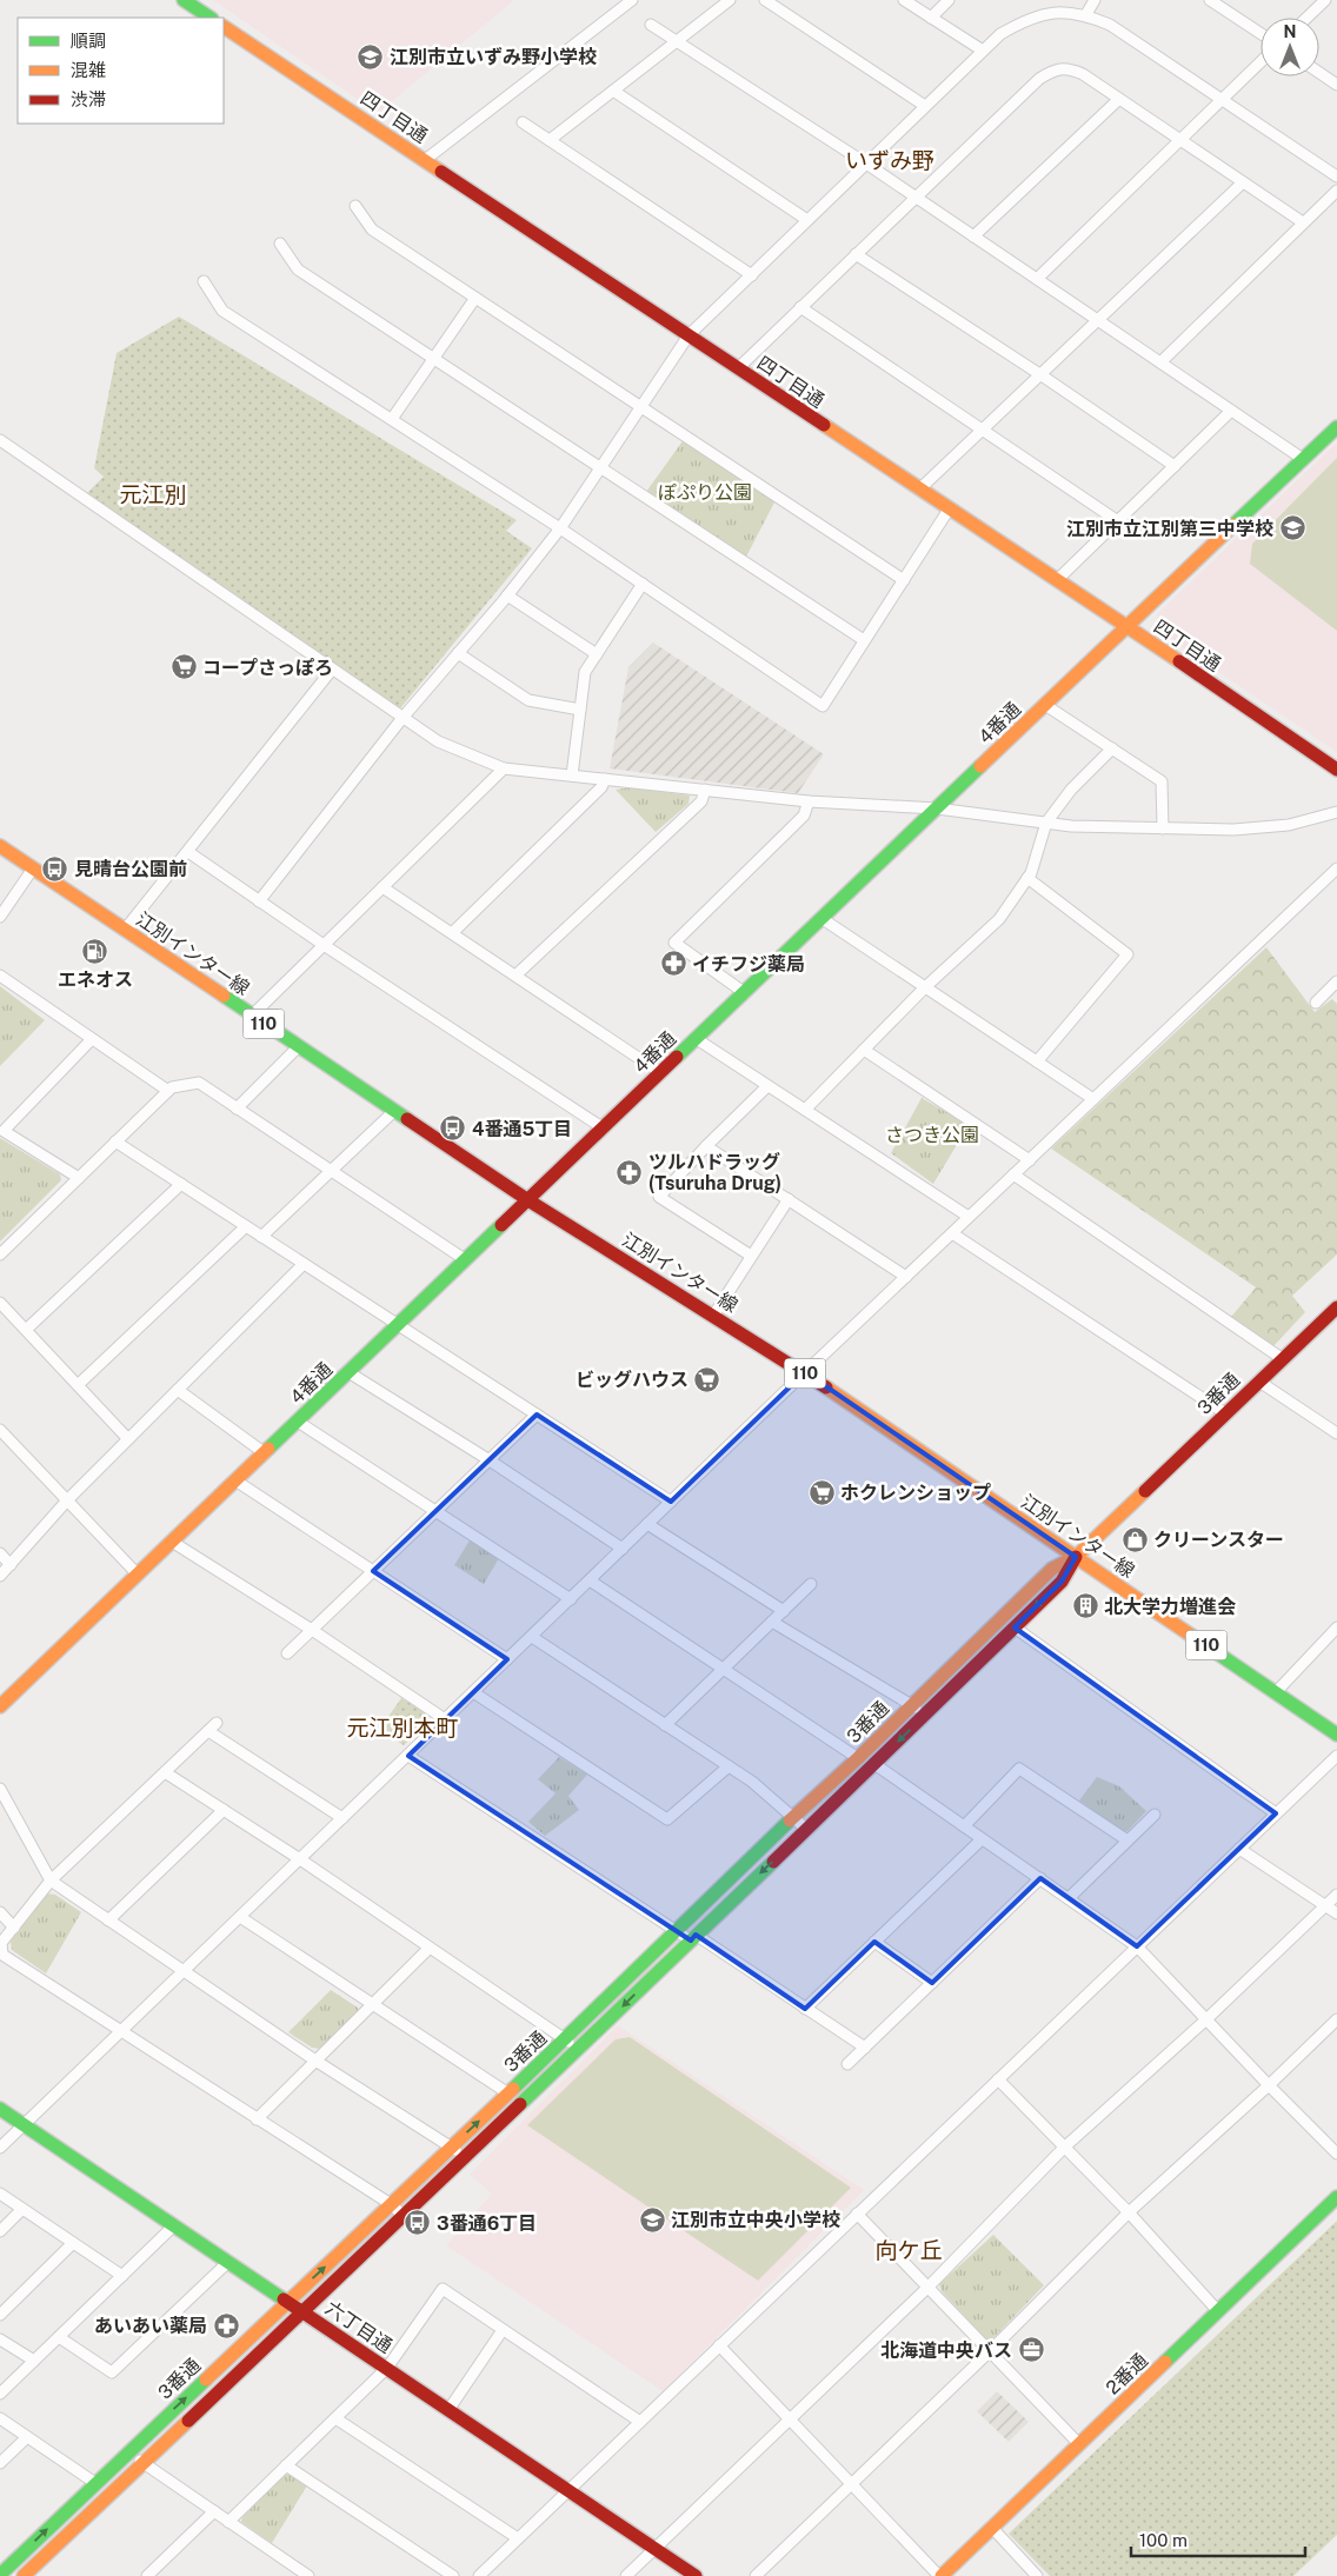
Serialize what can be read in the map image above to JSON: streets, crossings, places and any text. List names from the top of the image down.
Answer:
{
  "streets": {
    "street": [
      "四丁目通",
      "4番通",
      "江別インター線",
      "110",
      "3番通",
      "六丁目通",
      "2番通"
    ]
  },
  "crossings": [
    ["四丁目通", "4番通"],
    ["4番通", "江別インター線"],
    ["江別インター線", "3番通"],
    ["3番通", "六丁目通"]
  ],
  "districts": [
    "いずみ野",
    "元江別",
    "元江別本町",
    "向ケ丘"
  ],
  "parks": ["ぽぷり公園", "さつき公園"],
  "places": {
    "school or university": ["江別市立いずみ野小学校", "江別市立江別第三中学校", "江別市立中央小学校"],
    "supermarket": ["コープさっぽろ", "ビッグハウス", "ホクレンショップ"],
    "bus stop": ["見晴台公園前", "4番通5丁目", "3番通6丁目"],
    "fuel station": ["エネオス"],
    "pharmacy": ["イチフジ薬局", "ツルハドラッグ (Tsuruha Drug)", "あいあい薬局"],
    "shop": ["クリーンスター"],
    "building": ["北大学力増進会"],
    "office": ["北海道中央バス"]
  },
  "legend": ["順調", "混雑", "渋滞"],
  "scale_bar": "100 m",
  "north": "top"
}
